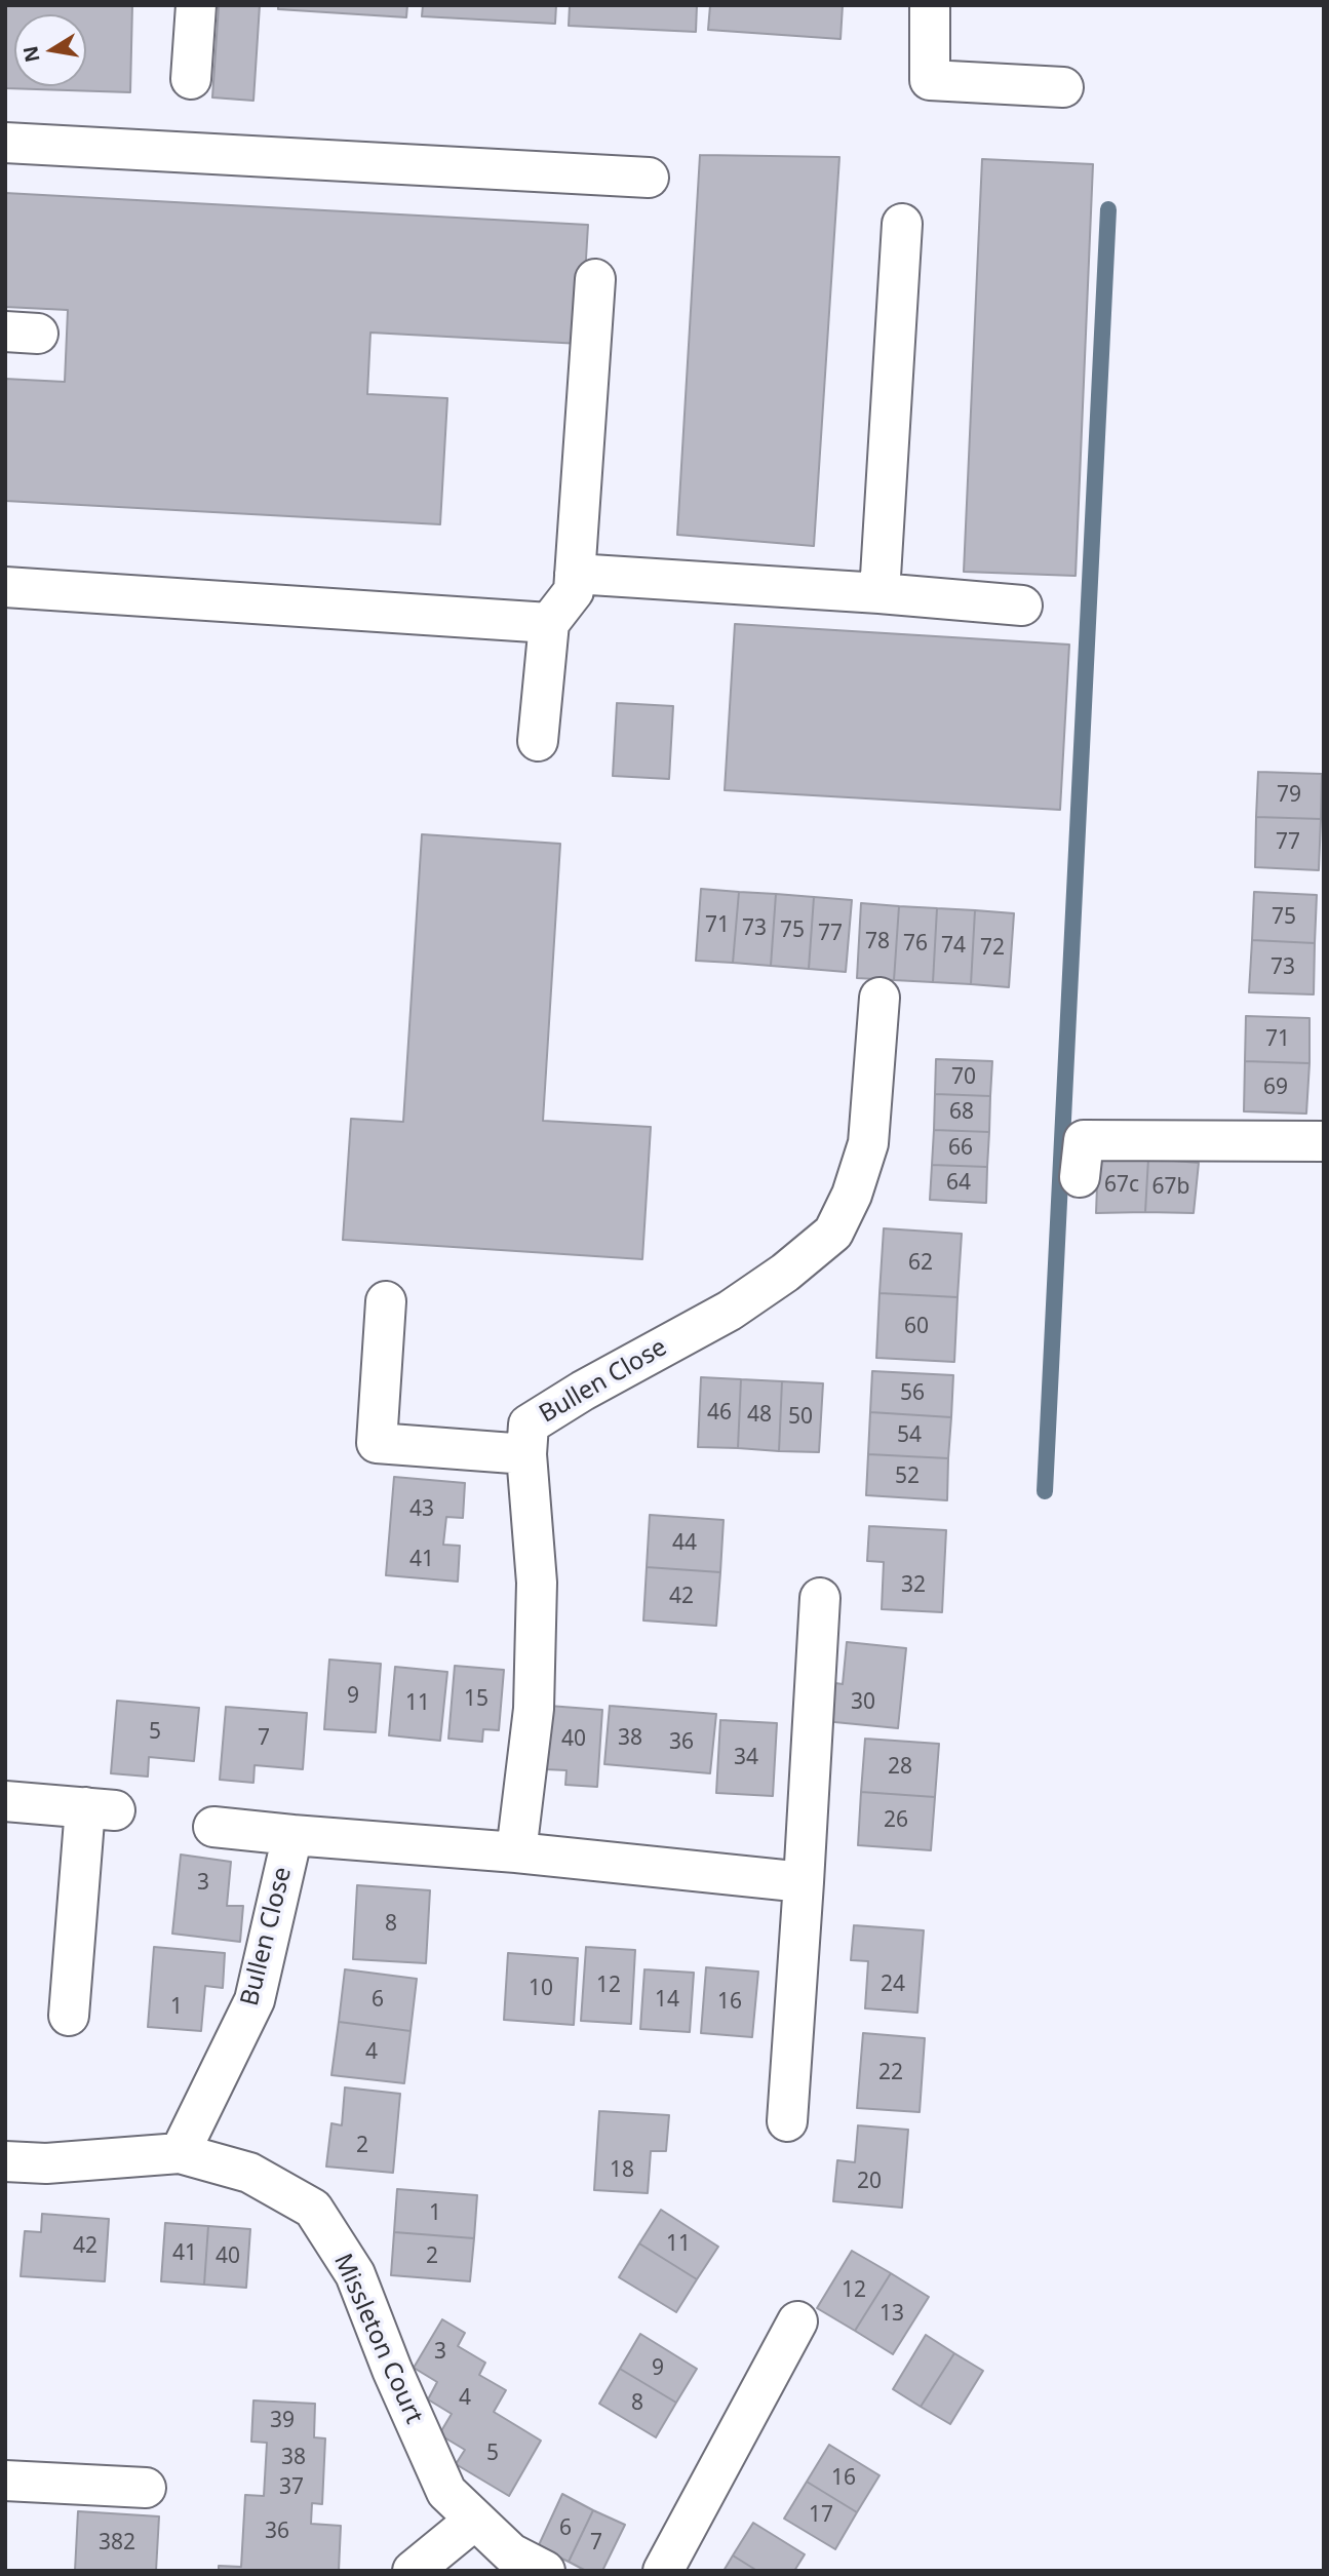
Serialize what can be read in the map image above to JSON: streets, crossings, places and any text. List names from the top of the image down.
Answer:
{
  "streets": {
    "street": ["Bullen Close", "Missleton Court"]
  },
  "crossings": [
    ["Bullen Close", "Missleton Court"]
  ],
  "house_numbers": [
    "79",
    "77",
    "75",
    "71",
    "73",
    "75",
    "77",
    "78",
    "76",
    "74",
    "72",
    "73",
    "71",
    "70",
    "69",
    "68",
    "66",
    "64",
    "67c",
    "67b",
    "62",
    "60",
    "56",
    "46",
    "48",
    "50",
    "54",
    "52",
    "43",
    "44",
    "41",
    "32",
    "42",
    "9",
    "15",
    "30",
    "11",
    "5",
    "7",
    "38",
    "40",
    "36",
    "34",
    "28",
    "26",
    "3",
    "8",
    "24",
    "12",
    "10",
    "6",
    "14",
    "16",
    "1",
    "4",
    "22",
    "2",
    "18",
    "20",
    "1",
    "11",
    "42",
    "41",
    "40",
    "2",
    "12",
    "13",
    "3",
    "9",
    "4",
    "8",
    "39",
    "5",
    "38",
    "16",
    "37",
    "17",
    "6",
    "36",
    "382",
    "7"
  ],
  "north": "left"
}
